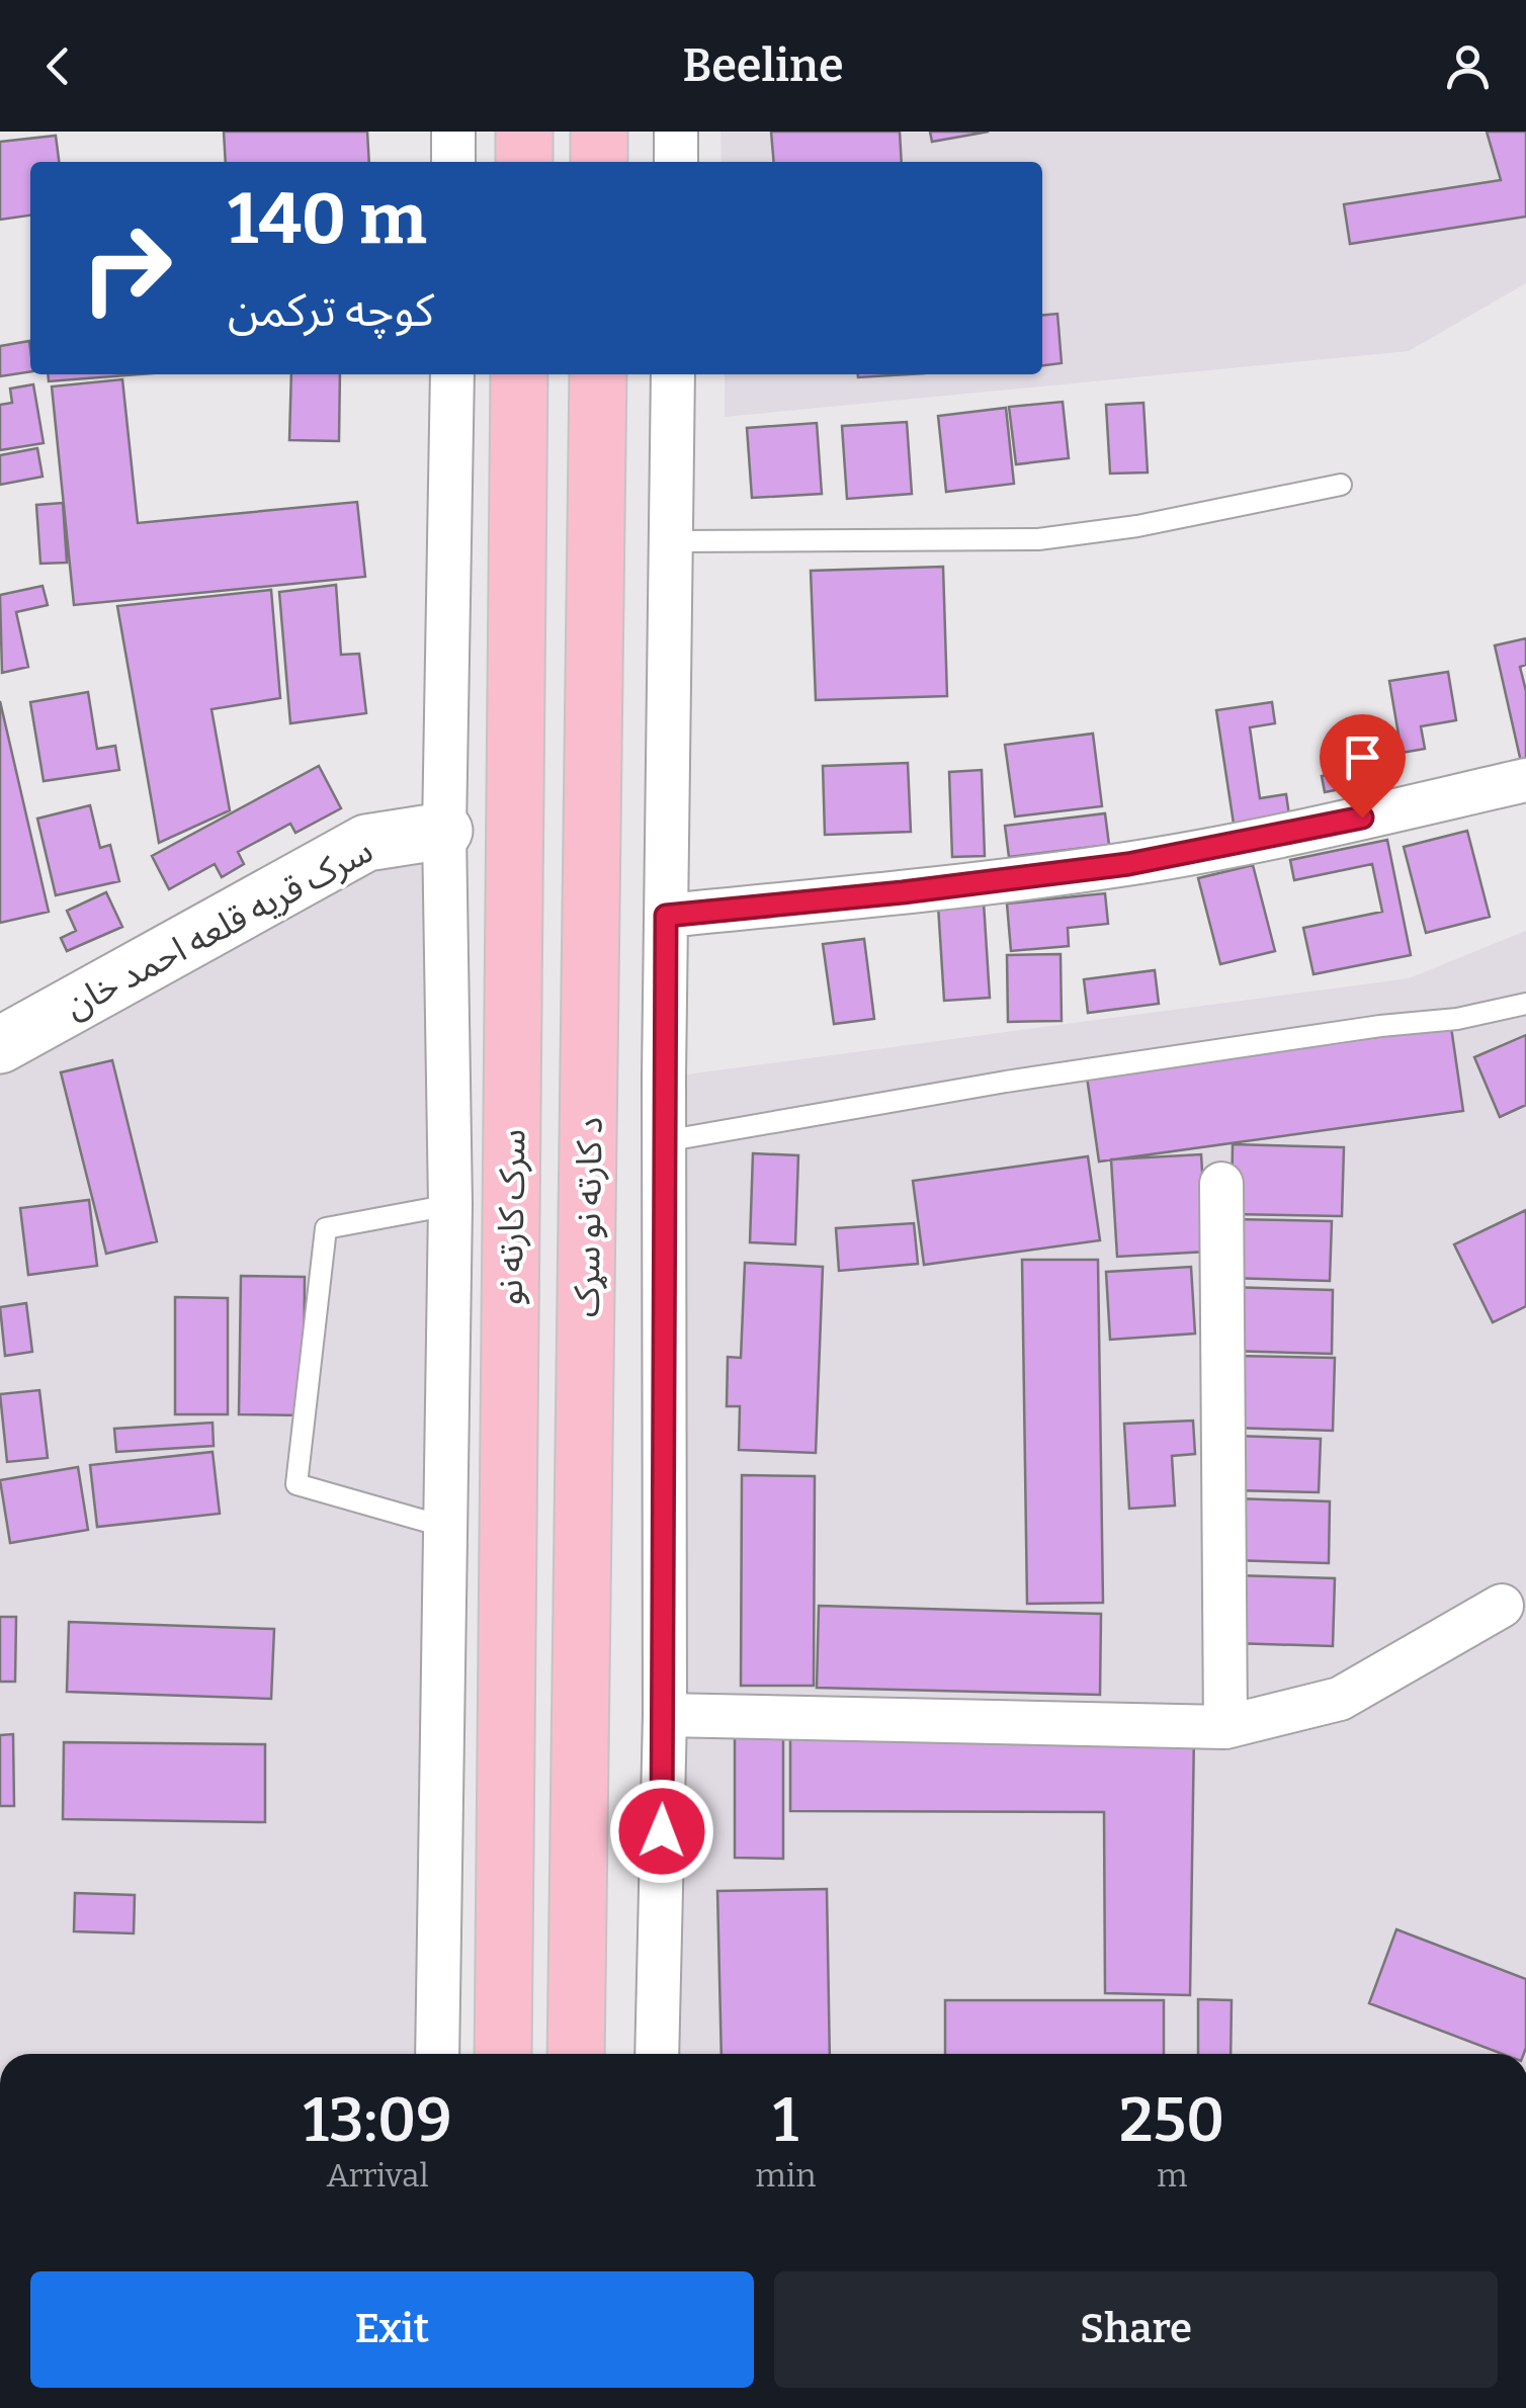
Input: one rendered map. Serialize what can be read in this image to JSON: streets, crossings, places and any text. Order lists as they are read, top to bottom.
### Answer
{
  "streets": {
    "highway": ["سرک کارته نو", "د کارته نو سړک"],
    "street": ["سرک قریه قلعه احمد خان"]
  },
  "page": {
    "header": "Beeline",
    "turn": ["140 m", "کوچه ترکمن"],
    "eta": [
      "13:09",
      "Arrival",
      "1",
      "min",
      "250",
      "m"
    ],
    "buttons": ["Exit", "Share"]
  }
}
